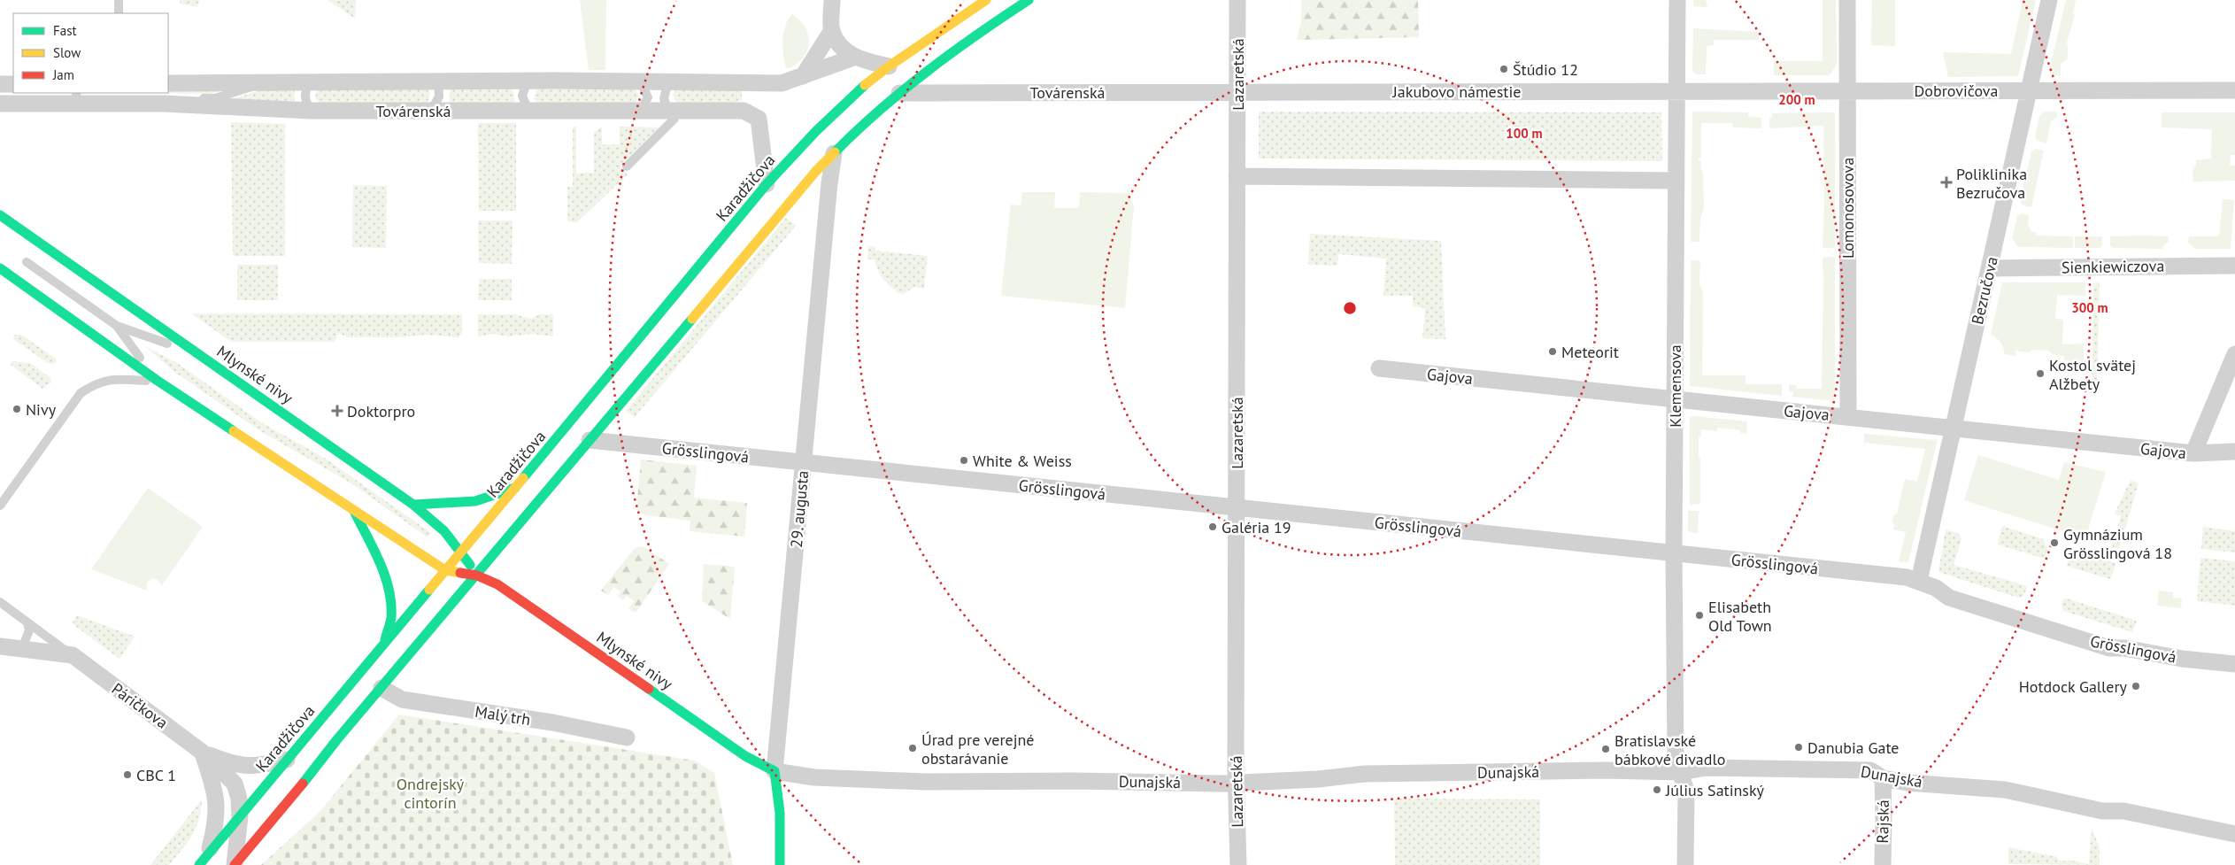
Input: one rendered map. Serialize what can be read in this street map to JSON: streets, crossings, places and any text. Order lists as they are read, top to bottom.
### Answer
{
  "streets": {
    "main road": ["Karadžičova", "Mlynské nivy", "29. augusta"],
    "street": [
      "Lazaretská",
      "Dobrovičova",
      "Jakubovo námestie",
      "Továrenská",
      "Lomonosovova",
      "Sienkiewiczova",
      "Bezručova",
      "Gajova",
      "Klemensova",
      "Grösslingová",
      "Páričkova",
      "Malý trh",
      "Dunajská",
      "Rajská"
    ]
  },
  "crossings": [
    ["Lazaretská", "Jakubovo námestie"],
    ["Lazaretská", "Továrenská"],
    ["Lazaretská", "Grösslingová"],
    ["Lazaretská", "Dunajská"],
    ["Dobrovičova", "Jakubovo námestie"],
    ["Dobrovičova", "Lomonosovova"],
    ["Dobrovičova", "Bezručova"],
    ["Dobrovičova", "Klemensova"],
    ["Jakubovo námestie", "Továrenská"],
    ["Jakubovo námestie", "Klemensova"],
    ["Továrenská", "Karadžičova"],
    ["Karadžičova", "Mlynské nivy"],
    ["Karadžičova", "Grösslingová"],
    ["Karadžičova", "29. augusta"],
    ["Karadžičova", "Páričkova"],
    ["Karadžičova", "Malý trh"],
    ["Lomonosovova", "Gajova"],
    ["Sienkiewiczova", "Bezručova"],
    ["Bezručova", "Gajova"],
    ["Bezručova", "Grösslingová"],
    ["Mlynské nivy", "29. augusta"],
    ["Mlynské nivy", "Dunajská"],
    ["Gajova", "Klemensova"],
    ["Klemensova", "Grösslingová"],
    ["Klemensova", "Dunajská"],
    ["Grösslingová", "29. augusta"],
    ["29. augusta", "Dunajská"],
    ["Dunajská", "Rajská"]
  ],
  "parks": ["Ondrejský cintorín"],
  "places": {
    "other": [
      "Štúdio 12",
      "Meteorit",
      "Kostol svätej Alžbety",
      "Nivy",
      "White & Weiss",
      "Galéria 19",
      "Gymnázium Grösslingová 18",
      "Elisabeth Old Town",
      "Hotdock Gallery",
      "Danubia Gate",
      "Úrad pre verejné obstarávanie",
      "Bratislavské bábkové divadlo",
      "CBC 1",
      "Július Satinský"
    ],
    "health": ["Poliklinika Bezručova", "Doktorpro"]
  },
  "legend": ["Fast", "Slow", "Jam"],
  "rings": ["200 m", "100 m", "300 m"]
}
